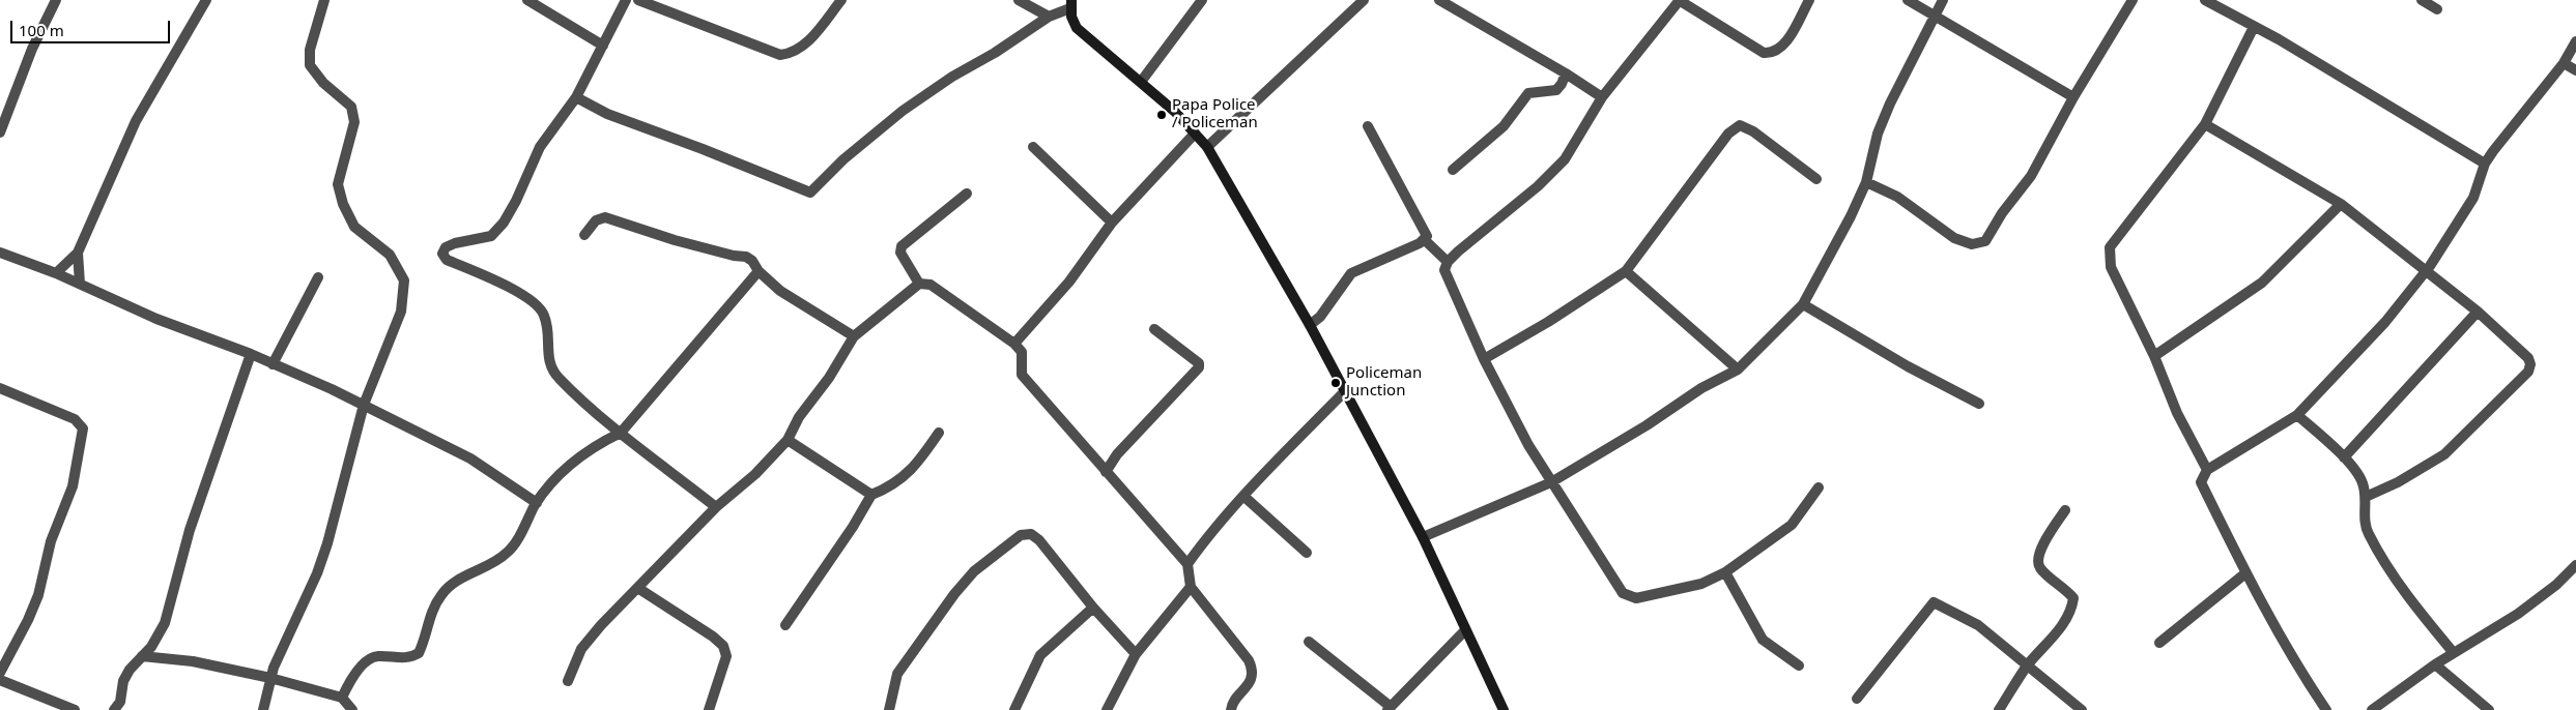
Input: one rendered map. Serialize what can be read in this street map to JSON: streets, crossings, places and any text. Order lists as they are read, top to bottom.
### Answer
{
  "places": ["Papa Police / Policeman", "Policeman Junction"],
  "scale_bar": "100 m"
}
